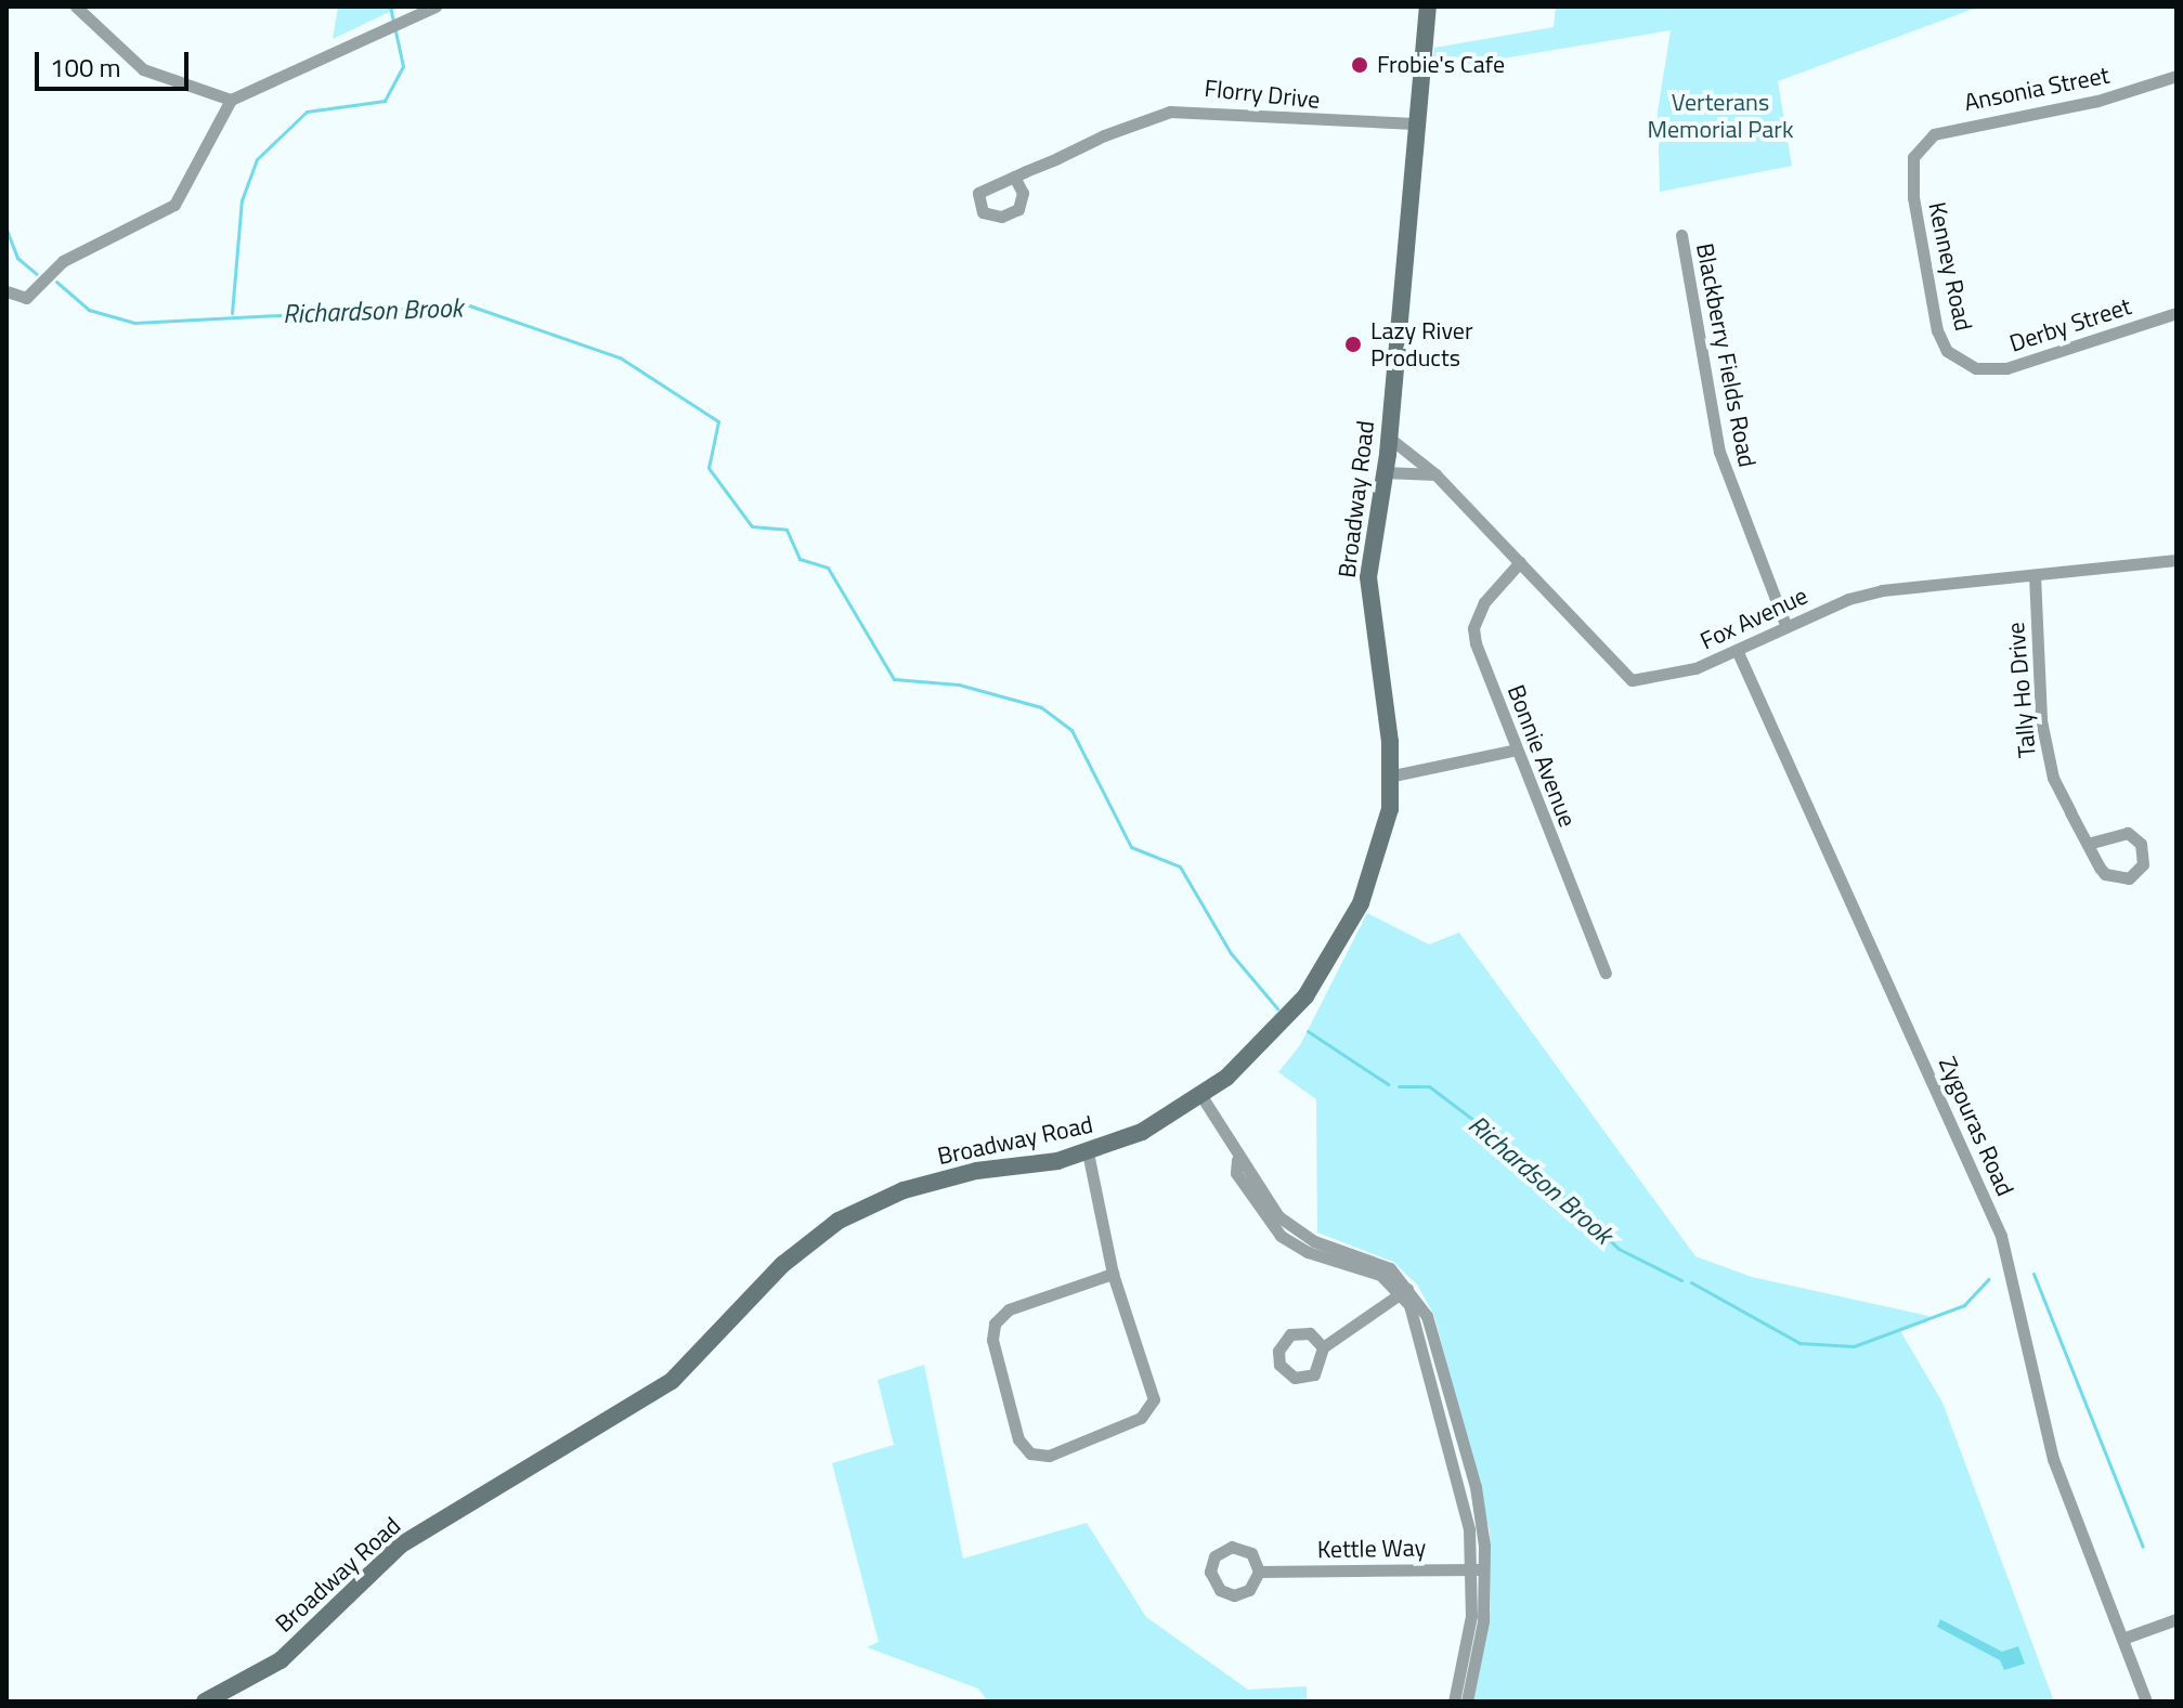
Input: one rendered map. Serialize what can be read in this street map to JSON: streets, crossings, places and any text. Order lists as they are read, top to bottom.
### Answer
{
  "streets": {
    "main road": ["Broadway Road"],
    "street": [
      "Ansonia Street",
      "Florry Drive",
      "Kenney Road",
      "Derby Street",
      "Blackberry Fields Road",
      "Fox Avenue",
      "Tally Ho Drive",
      "Bonnie Avenue",
      "Zygouras Road",
      "Kettle Way"
    ]
  },
  "crossings": [
    ["Ansonia Street", "Kenney Road"],
    ["Florry Drive", "Broadway Road"],
    ["Kenney Road", "Derby Street"],
    ["Blackberry Fields Road", "Fox Avenue"],
    ["Broadway Road", "Fox Avenue"],
    ["Fox Avenue", "Tally Ho Drive"],
    ["Fox Avenue", "Bonnie Avenue"],
    ["Fox Avenue", "Zygouras Road"]
  ],
  "water": ["Richardson Brook"],
  "parks": ["Verterans Memorial Park"],
  "places": ["Frobie's Cafe", "Lazy River Products"],
  "scale_bar": "100 m"
}
